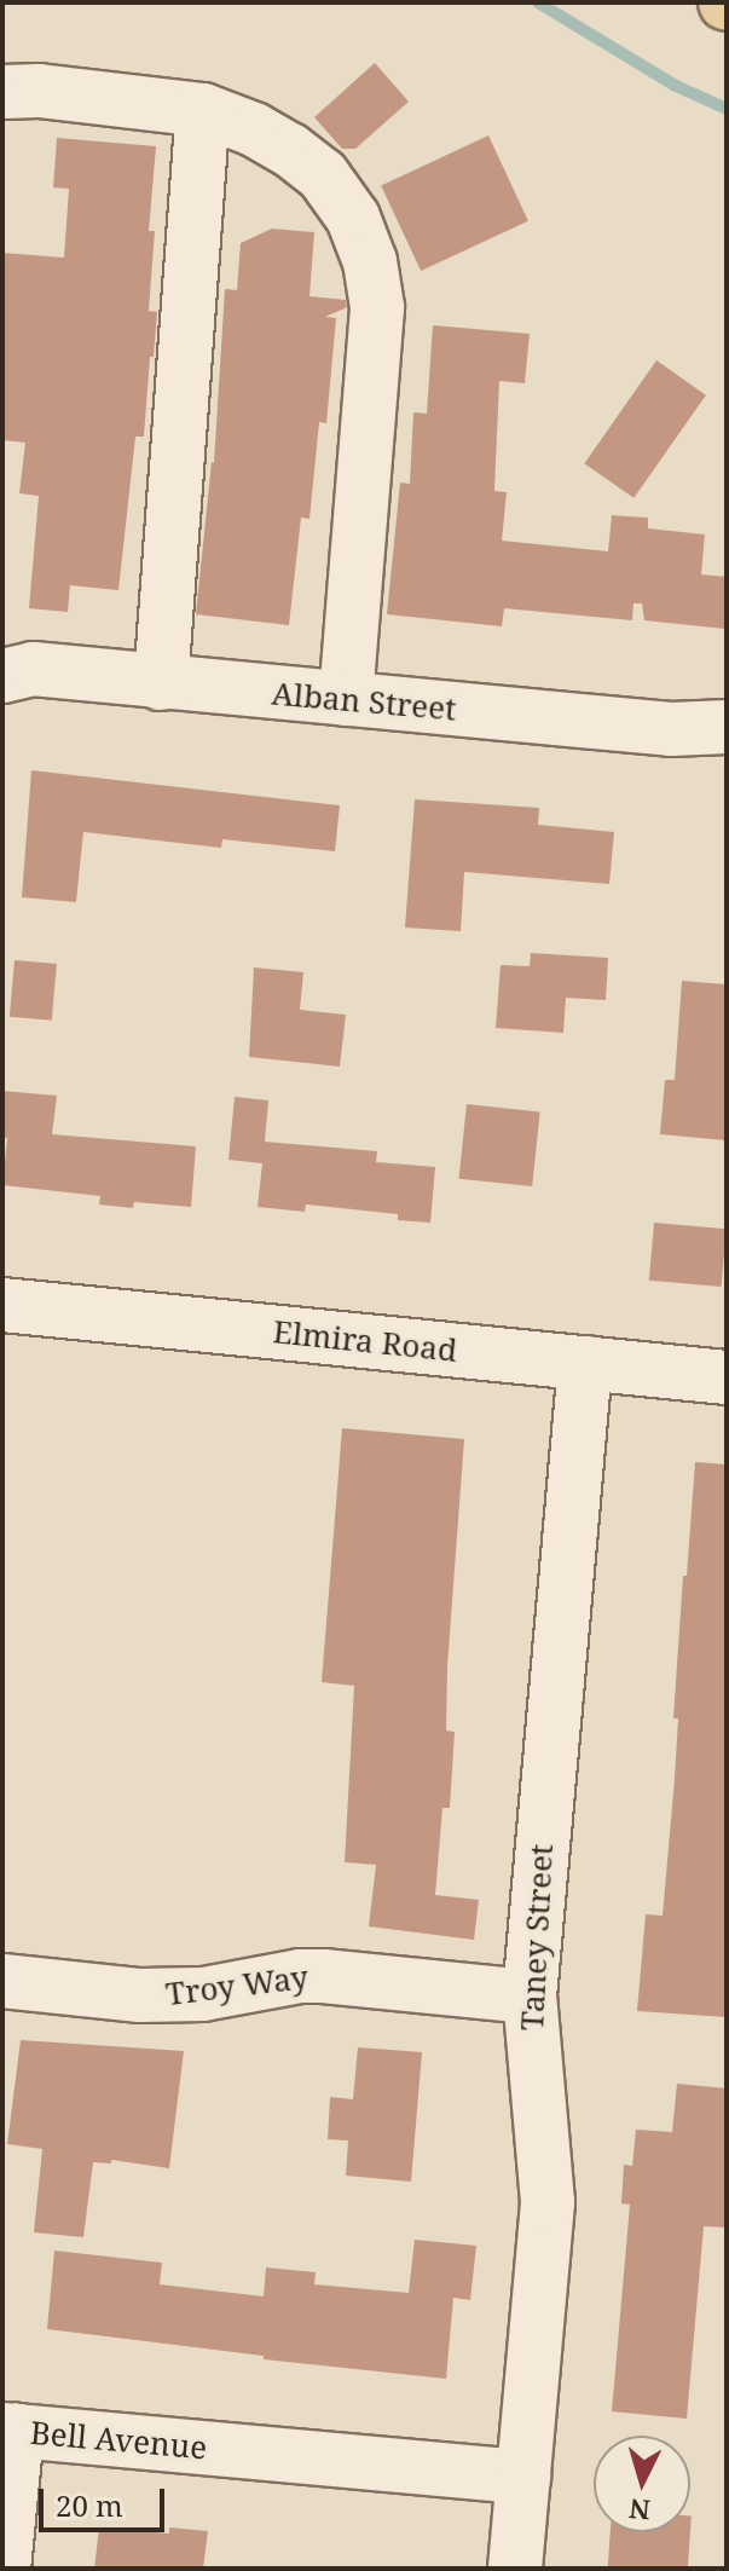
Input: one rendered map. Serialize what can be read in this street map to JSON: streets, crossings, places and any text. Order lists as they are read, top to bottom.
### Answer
{
  "streets": {
    "street": [
      "Alban Street",
      "Elmira Road",
      "Taney Street",
      "Troy Way",
      "Bell Avenue"
    ]
  },
  "crossings": [
    ["Elmira Road", "Taney Street"],
    ["Taney Street", "Troy Way"],
    ["Taney Street", "Bell Avenue"]
  ],
  "scale_bar": "20 m",
  "north": "bottom"
}
